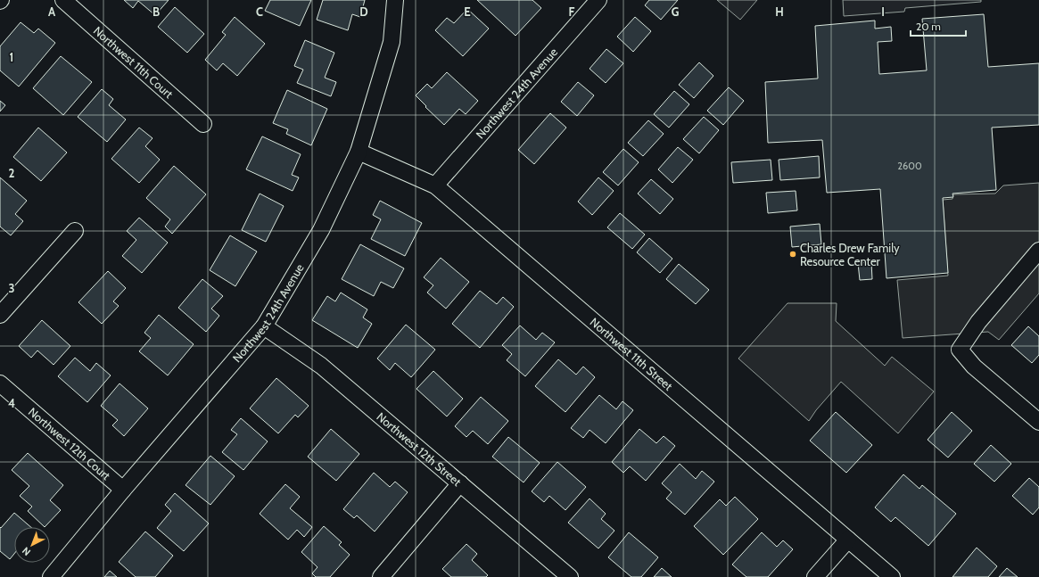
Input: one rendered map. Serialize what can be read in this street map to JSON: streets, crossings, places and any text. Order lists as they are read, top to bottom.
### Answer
{
  "streets": {
    "street": [
      "Northwest 11th Court",
      "Northwest 24th Avenue",
      "Northwest 11th Street",
      "Northwest 12th Court",
      "Northwest 12th Street"
    ]
  },
  "crossings": [
    ["Northwest 24th Avenue", "Northwest 11th Street"],
    ["Northwest 24th Avenue", "Northwest 12th Court"],
    ["Northwest 24th Avenue", "Northwest 12th Street"]
  ],
  "places": ["Charles Drew Family Resource Center"],
  "house_numbers": ["2600"],
  "scale_bar": "20 m",
  "north": "bottom left",
  "grid": {
    "columns": [
      "A",
      "B",
      "C",
      "D",
      "E",
      "F",
      "G",
      "H",
      "I"
    ],
    "rows": [
      "1",
      "2",
      "3",
      "4"
    ]
  }
}
